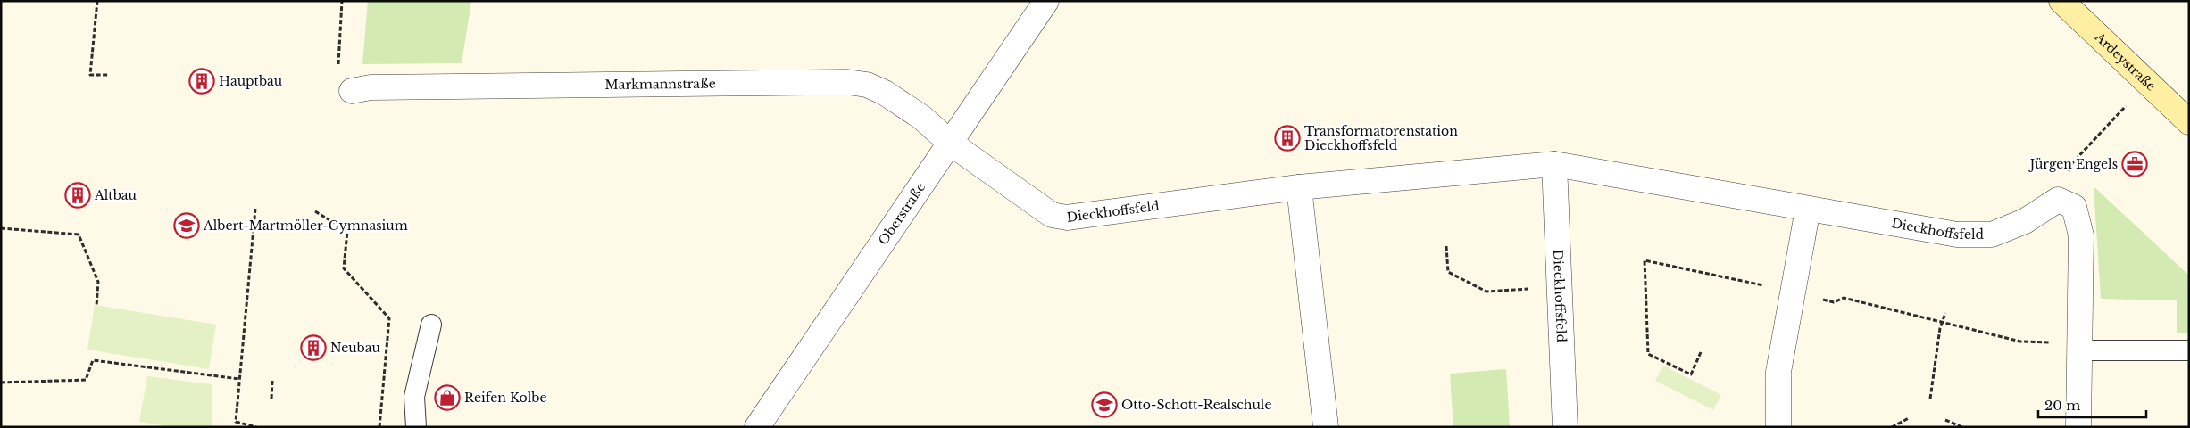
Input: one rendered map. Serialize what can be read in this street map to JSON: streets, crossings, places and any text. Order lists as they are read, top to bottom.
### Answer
{
  "streets": {
    "main road": ["Ardeystraße"],
    "street": ["Markmannstraße", "Dieckhoffsfeld", "Oberstraße"]
  },
  "crossings": [
    ["Markmannstraße", "Dieckhoffsfeld"],
    ["Markmannstraße", "Oberstraße"],
    ["Dieckhoffsfeld", "Oberstraße"]
  ],
  "places": {
    "building": [
      "Hauptbau",
      "Transformatorenstation Dieckhoffsfeld",
      "Altbau",
      "Neubau"
    ],
    "office": ["Jürgen Engels"],
    "school or university": ["Albert-Martmöller-Gymnasium", "Otto-Schott-Realschule"],
    "shop": ["Reifen Kolbe"]
  },
  "scale_bar": "20 m"
}
